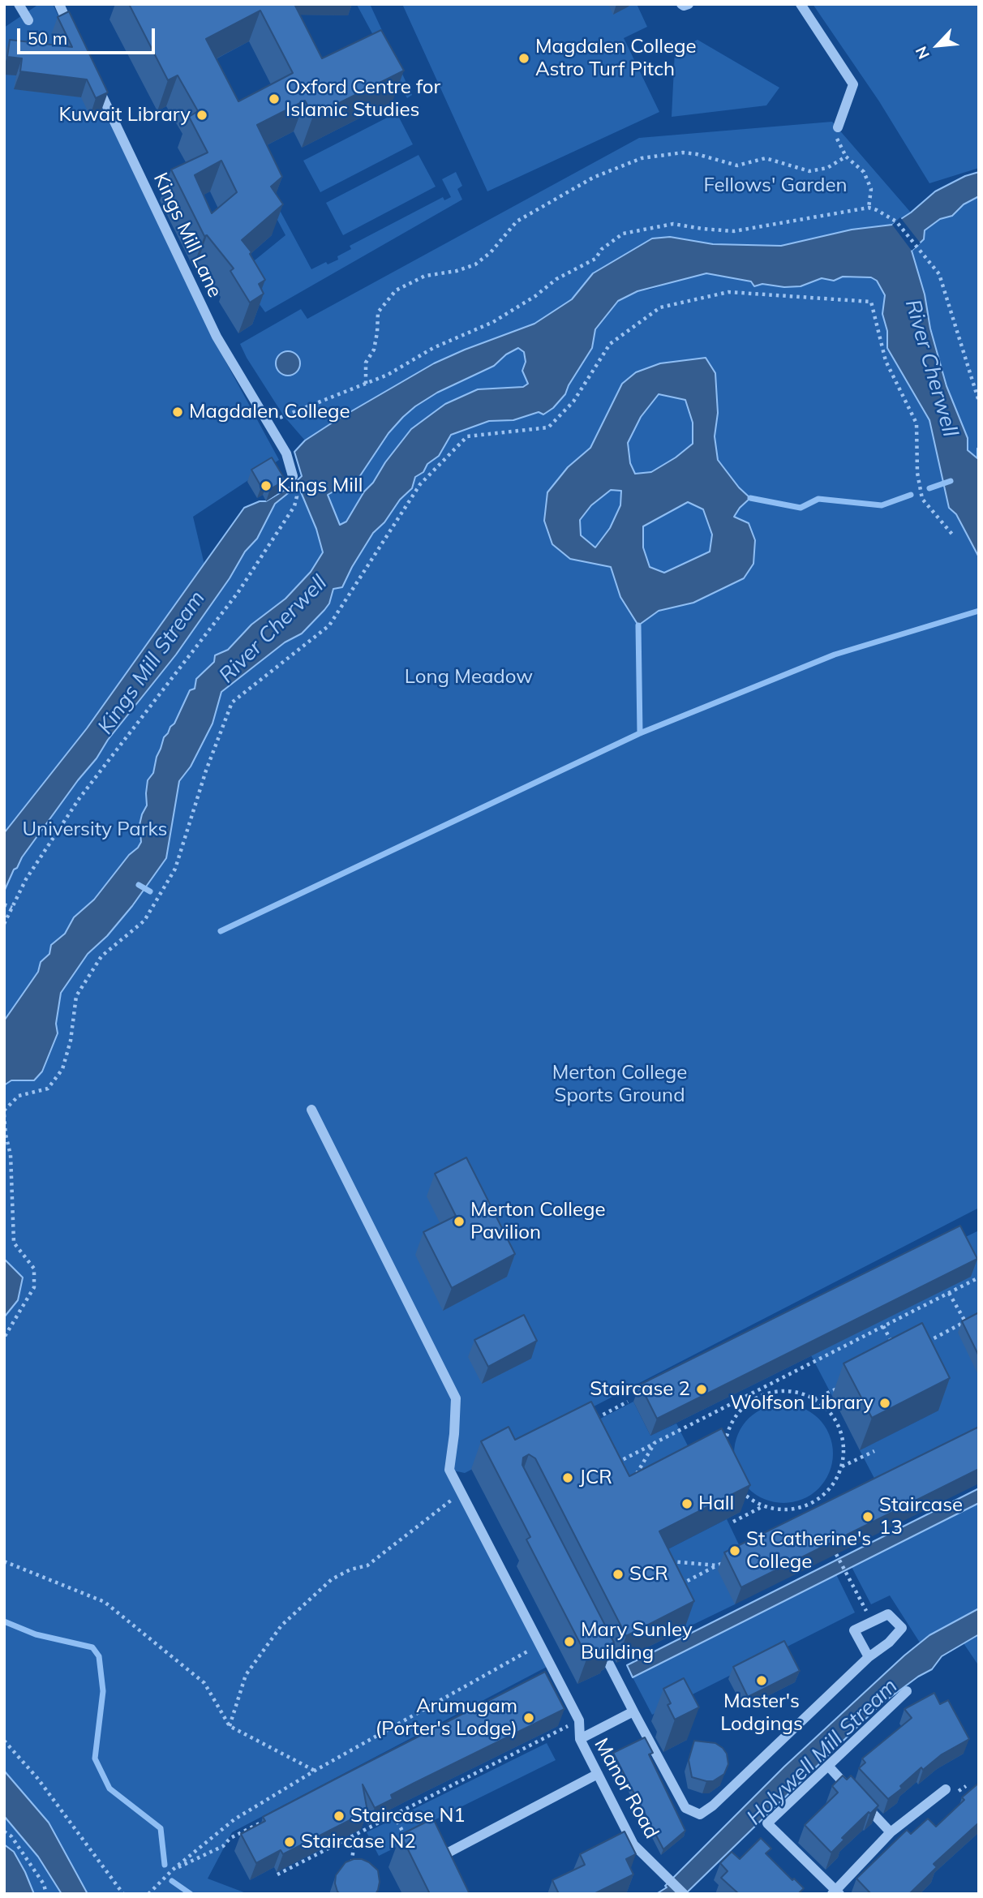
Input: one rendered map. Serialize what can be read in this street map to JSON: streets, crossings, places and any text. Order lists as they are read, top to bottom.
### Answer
{
  "streets": {
    "street": ["Kings Mill Lane", "Manor Road"]
  },
  "water": ["River Cherwell", "Kings Mill Stream", "Holywell Mill Stream"],
  "parks": [
    "Fellows' Garden",
    "Long Meadow",
    "University Parks",
    "Merton College Sports Ground"
  ],
  "places": [
    "Magdalen College Astro Turf Pitch",
    "Oxford Centre for Islamic Studies",
    "Kuwait Library",
    "Magdalen College",
    "Kings Mill",
    "Merton College Pavilion",
    "Staircase 2",
    "Wolfson Library",
    "JCR",
    "Hall",
    "Staircase 13",
    "St Catherine's College",
    "SCR",
    "Mary Sunley Building",
    "Master's Lodgings",
    "Arumugam (Porter's Lodge)",
    "Staircase N1",
    "Staircase N2"
  ],
  "scale_bar": "50 m",
  "north": "bottom left"
}
